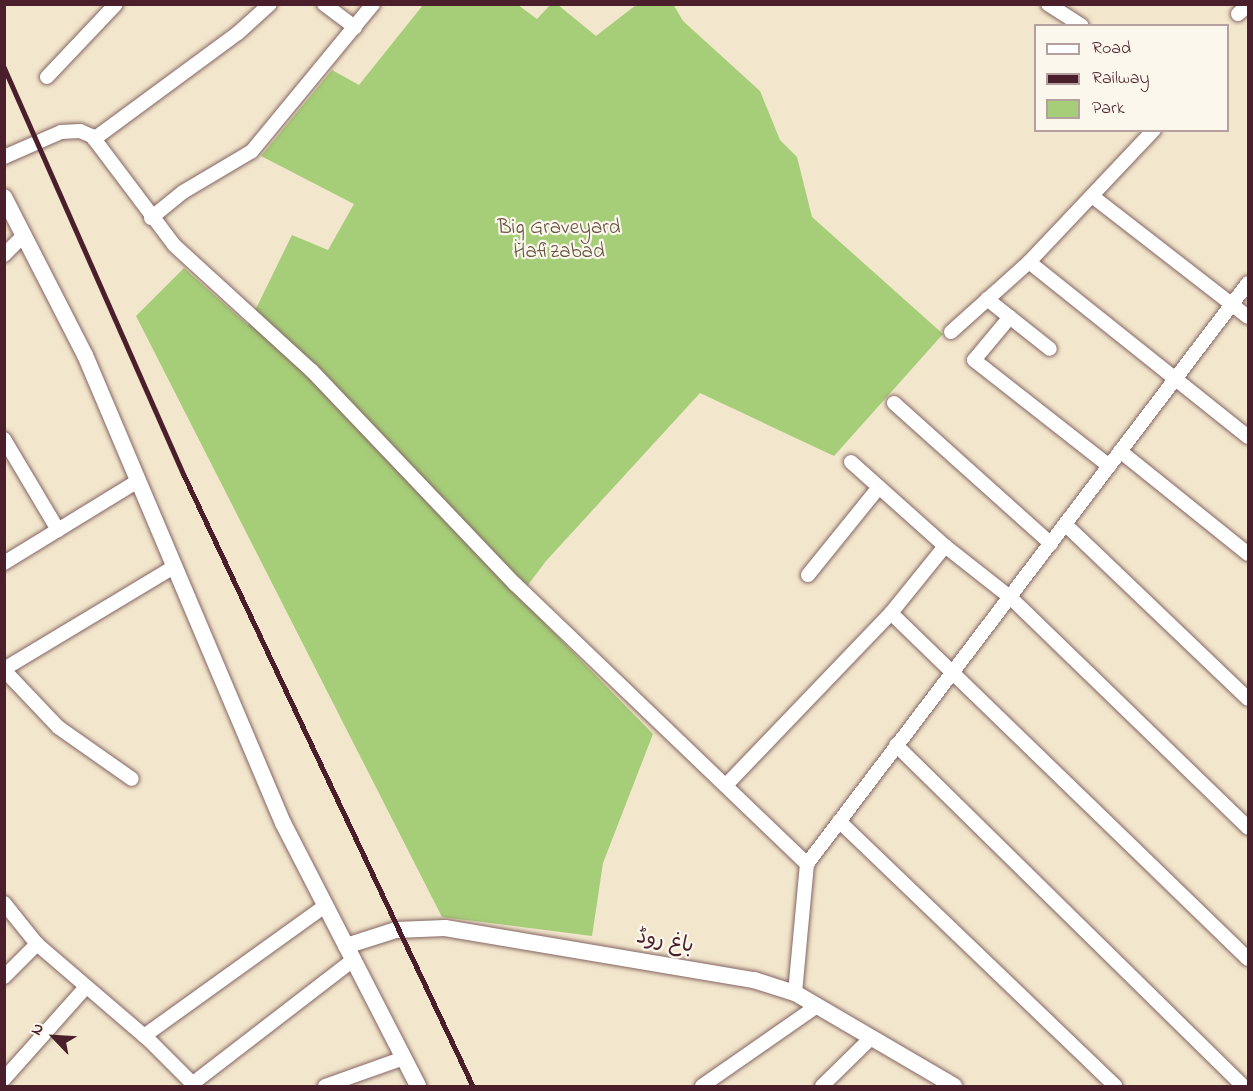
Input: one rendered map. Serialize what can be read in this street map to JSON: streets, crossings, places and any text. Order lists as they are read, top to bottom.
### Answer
{
  "streets": {
    "street": ["باغ روڈ"]
  },
  "parks": ["Big Graveyard Hafizabad"],
  "legend": ["Road", "Railway", "Park"],
  "north": "top left"
}
